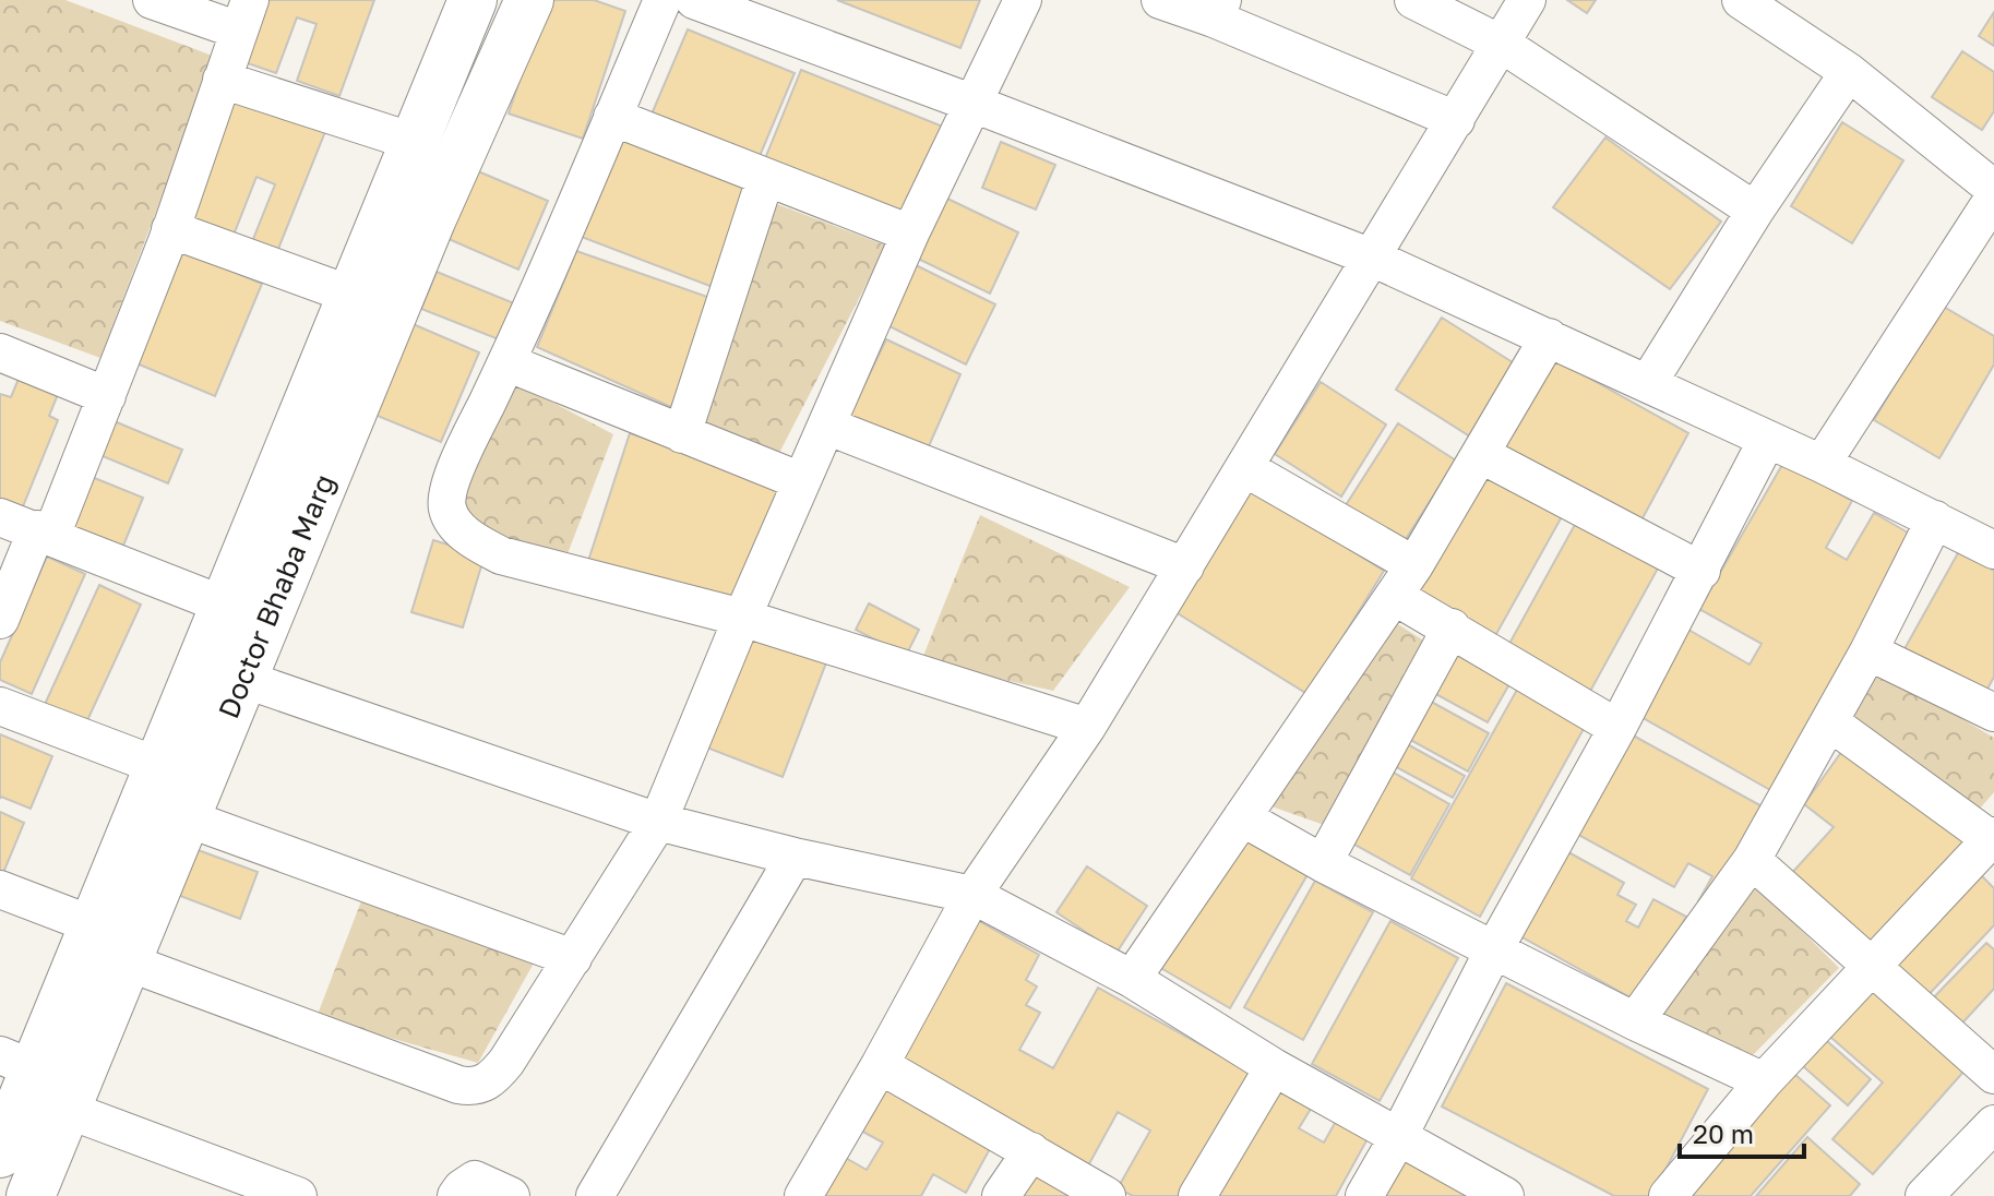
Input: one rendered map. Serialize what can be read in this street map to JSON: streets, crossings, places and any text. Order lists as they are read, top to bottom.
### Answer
{
  "streets": {
    "street": ["Doctor Bhaba Marg"]
  },
  "scale_bar": "20 m"
}
